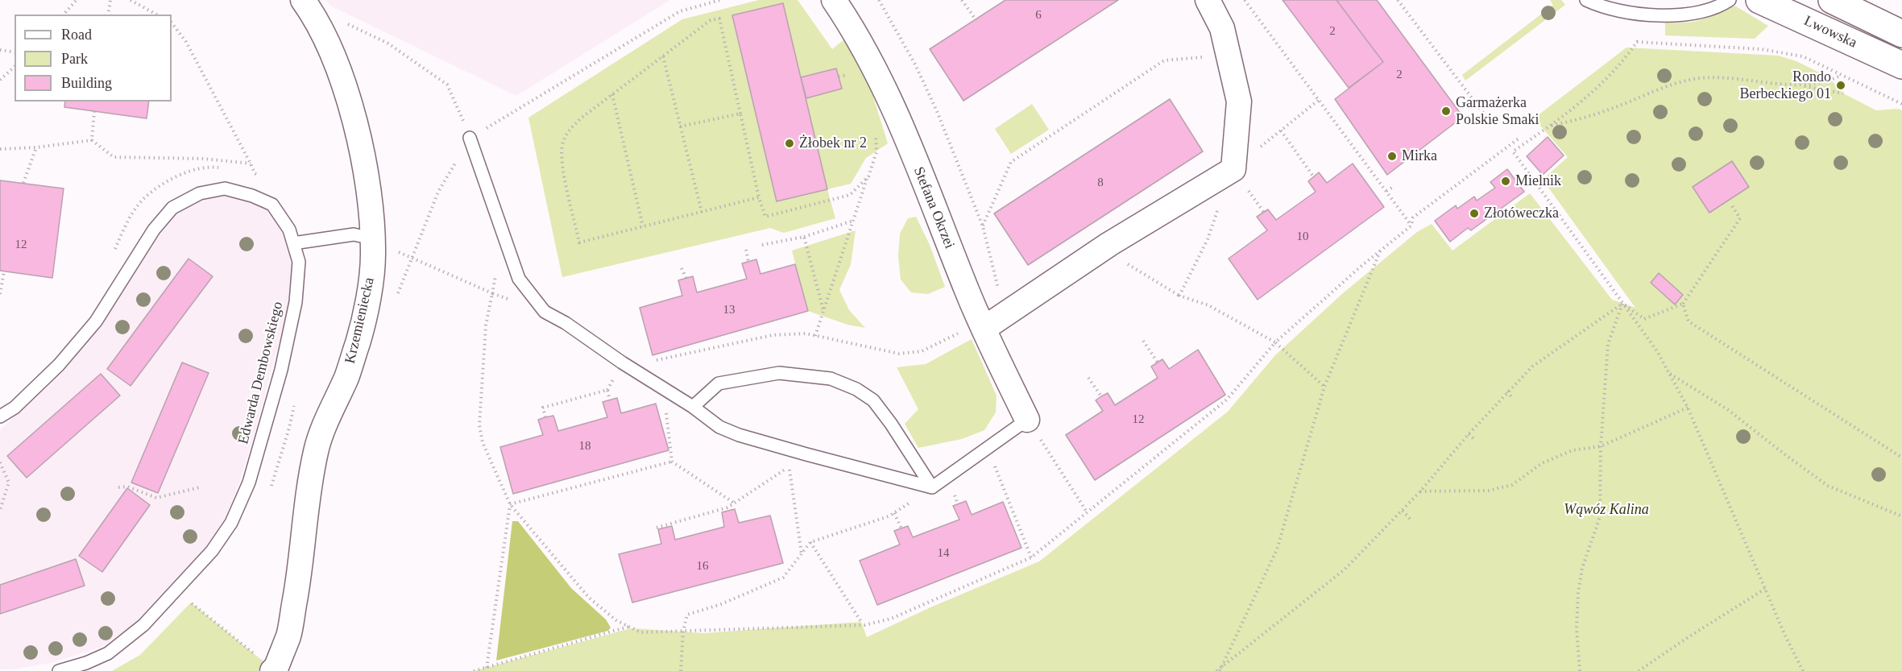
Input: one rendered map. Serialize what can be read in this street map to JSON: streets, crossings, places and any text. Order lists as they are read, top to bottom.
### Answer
{
  "streets": {
    "street": ["Lwowska", "Stefana Okrzei", "Krzemieniecka"],
    "lane": ["Edwarda Dembowskiego"]
  },
  "parks": ["Wąwóz Kalina"],
  "places": [
    "Rondo Berbeckiego 01",
    "Garmażerka Polskie Smaki",
    "Żłobek nr 2",
    "Mirka",
    "Mielnik",
    "Złotóweczka"
  ],
  "house_numbers": [
    "6",
    "2",
    "2",
    "8",
    "10",
    "12",
    "13",
    "12",
    "18",
    "14",
    "16"
  ],
  "legend": ["Road", "Park", "Building"]
}
